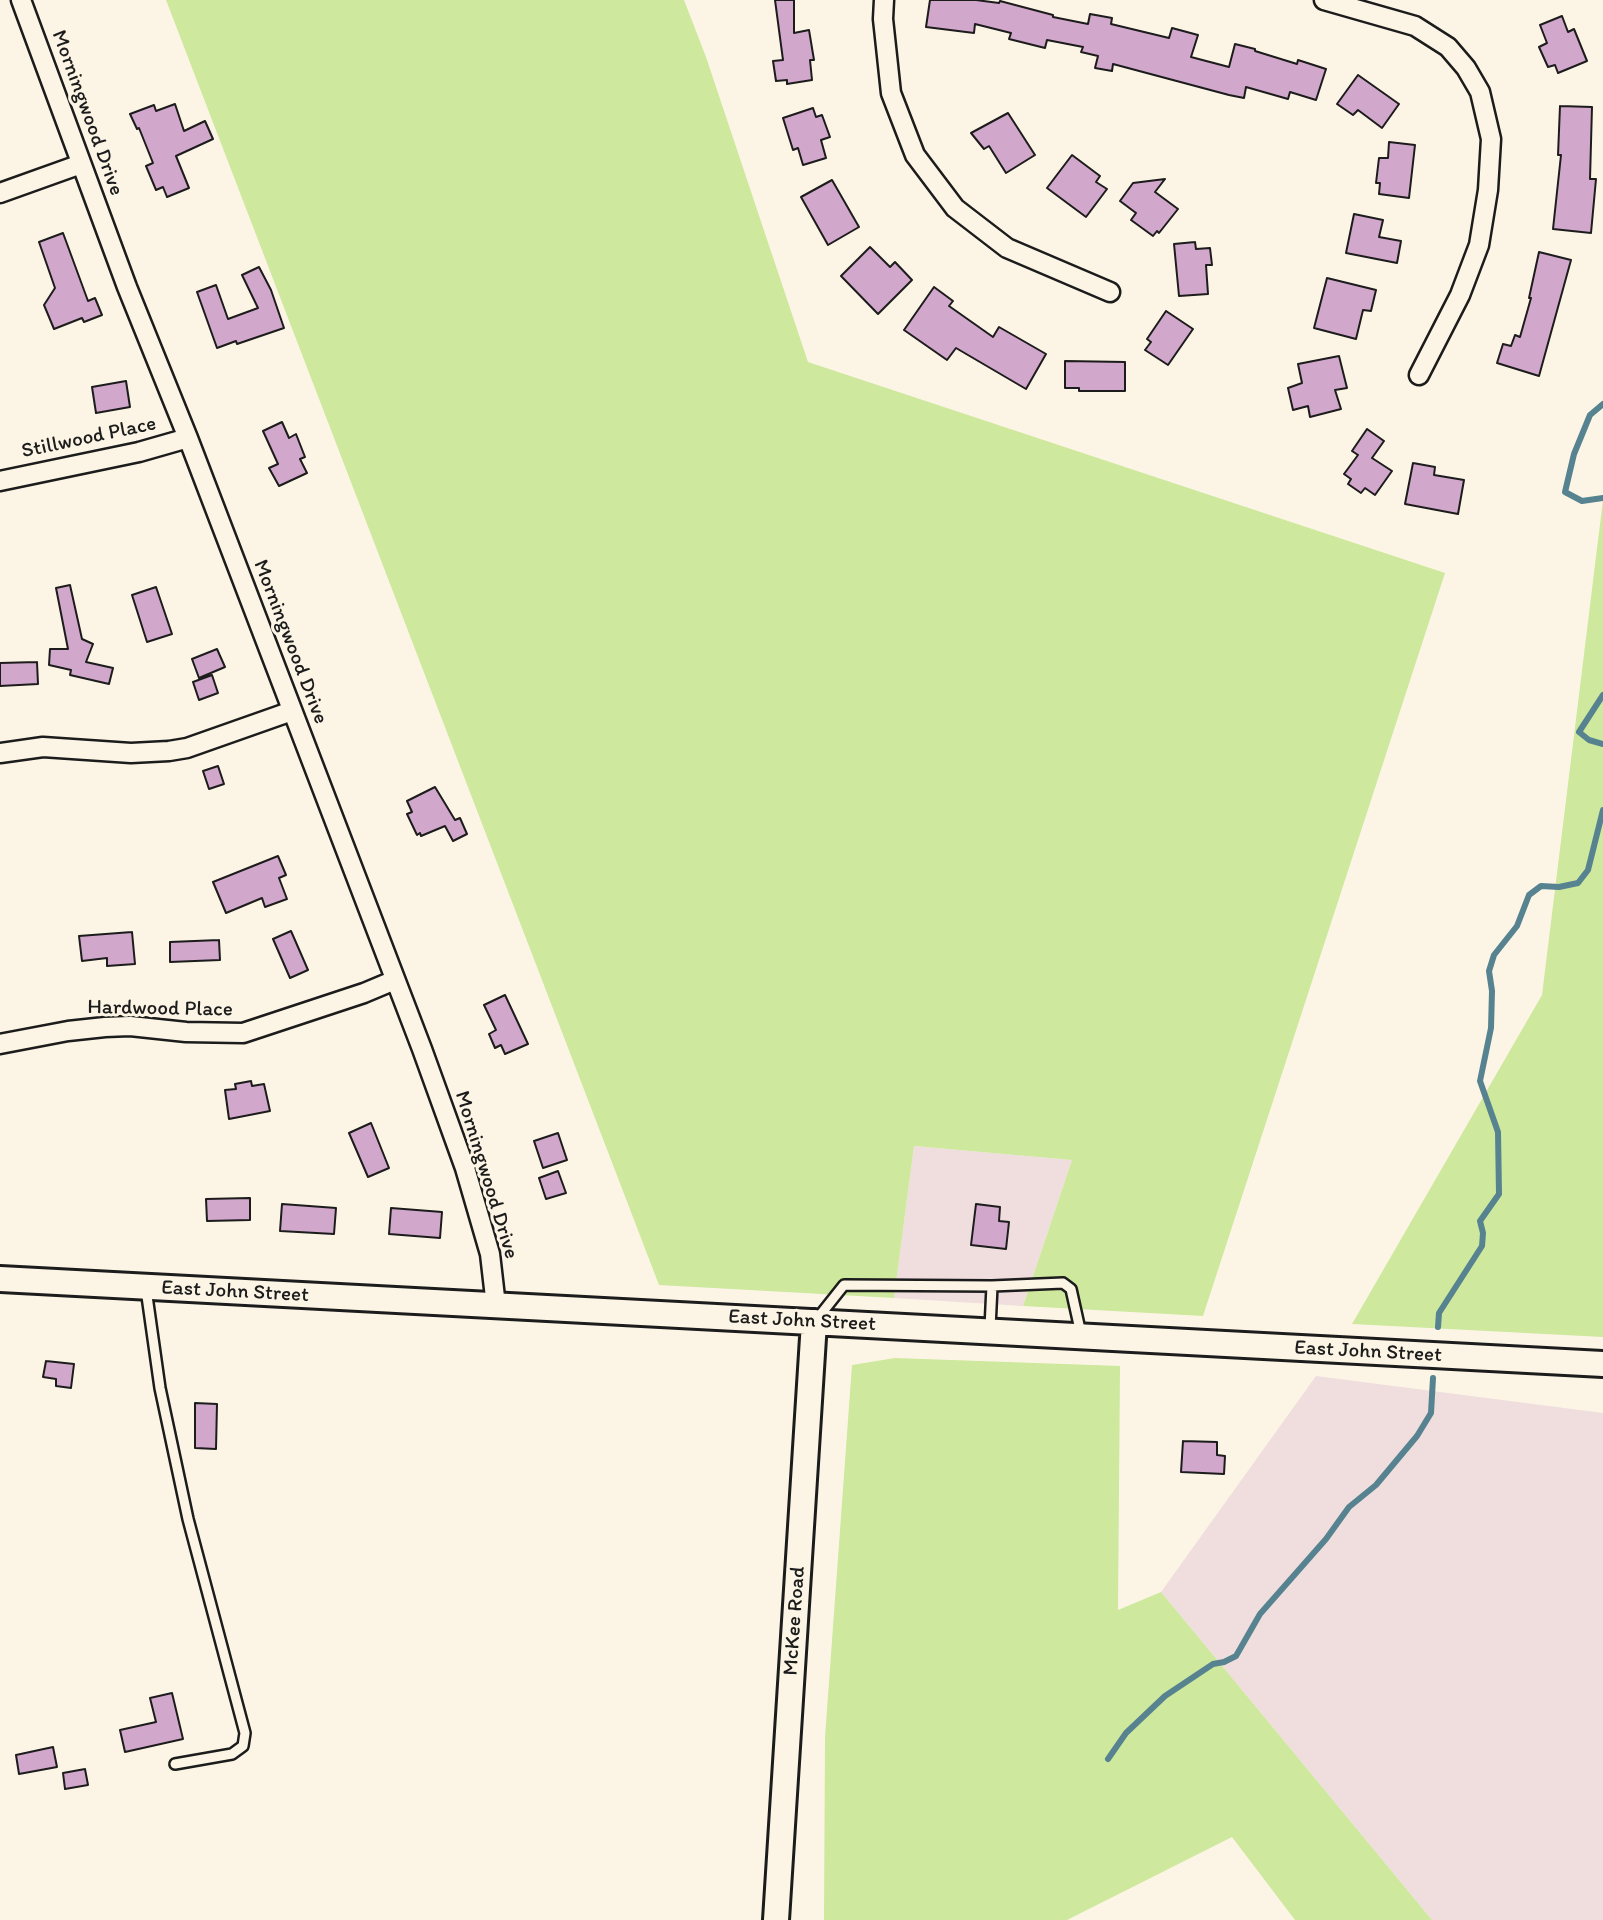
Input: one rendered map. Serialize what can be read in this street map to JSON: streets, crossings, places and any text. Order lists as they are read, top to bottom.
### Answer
{
  "streets": {
    "main road": ["East John Street", "McKee Road"],
    "street": ["Morningwood Drive", "Stillwood Place", "Hardwood Place"]
  },
  "crossings": [
    ["Morningwood Drive", "Stillwood Place"],
    ["Morningwood Drive", "Hardwood Place"],
    ["Morningwood Drive", "East John Street"],
    ["East John Street", "McKee Road"]
  ]
}
